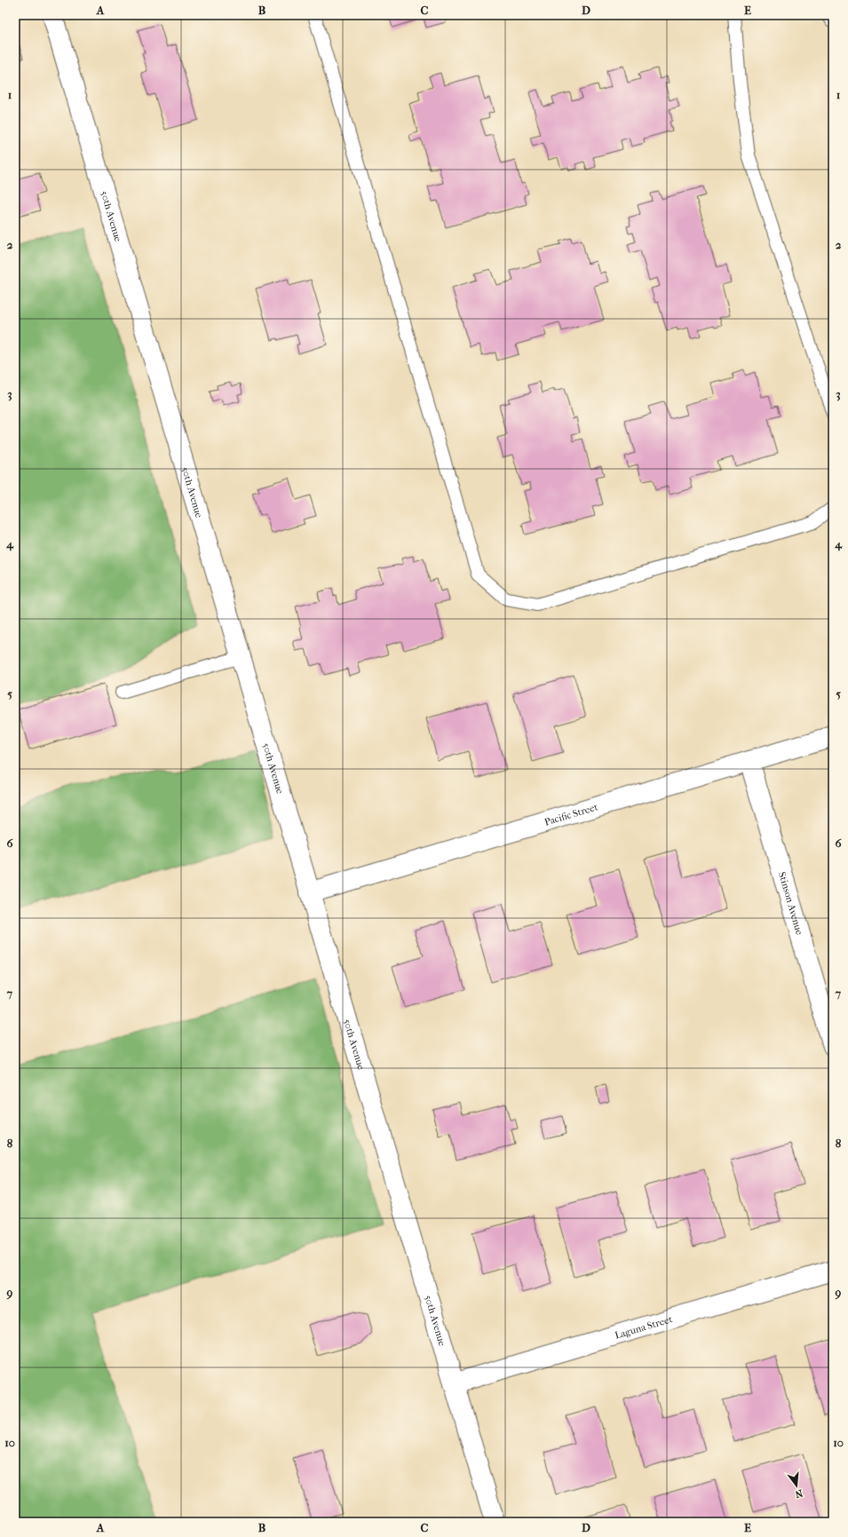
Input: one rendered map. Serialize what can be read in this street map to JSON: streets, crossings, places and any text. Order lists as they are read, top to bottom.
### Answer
{
  "streets": {
    "street": [
      "50th Avenue",
      "Pacific Street",
      "Stinson Avenue",
      "Laguna Street"
    ]
  },
  "crossings": [
    ["50th Avenue", "Pacific Street"],
    ["50th Avenue", "Laguna Street"],
    ["Pacific Street", "Stinson Avenue"]
  ],
  "north": "bottom",
  "grid": {
    "columns": [
      "A",
      "B",
      "C",
      "D",
      "E"
    ],
    "rows": [
      "1",
      "2",
      "3",
      "4",
      "5",
      "6",
      "7",
      "8",
      "9",
      "10"
    ]
  }
}
